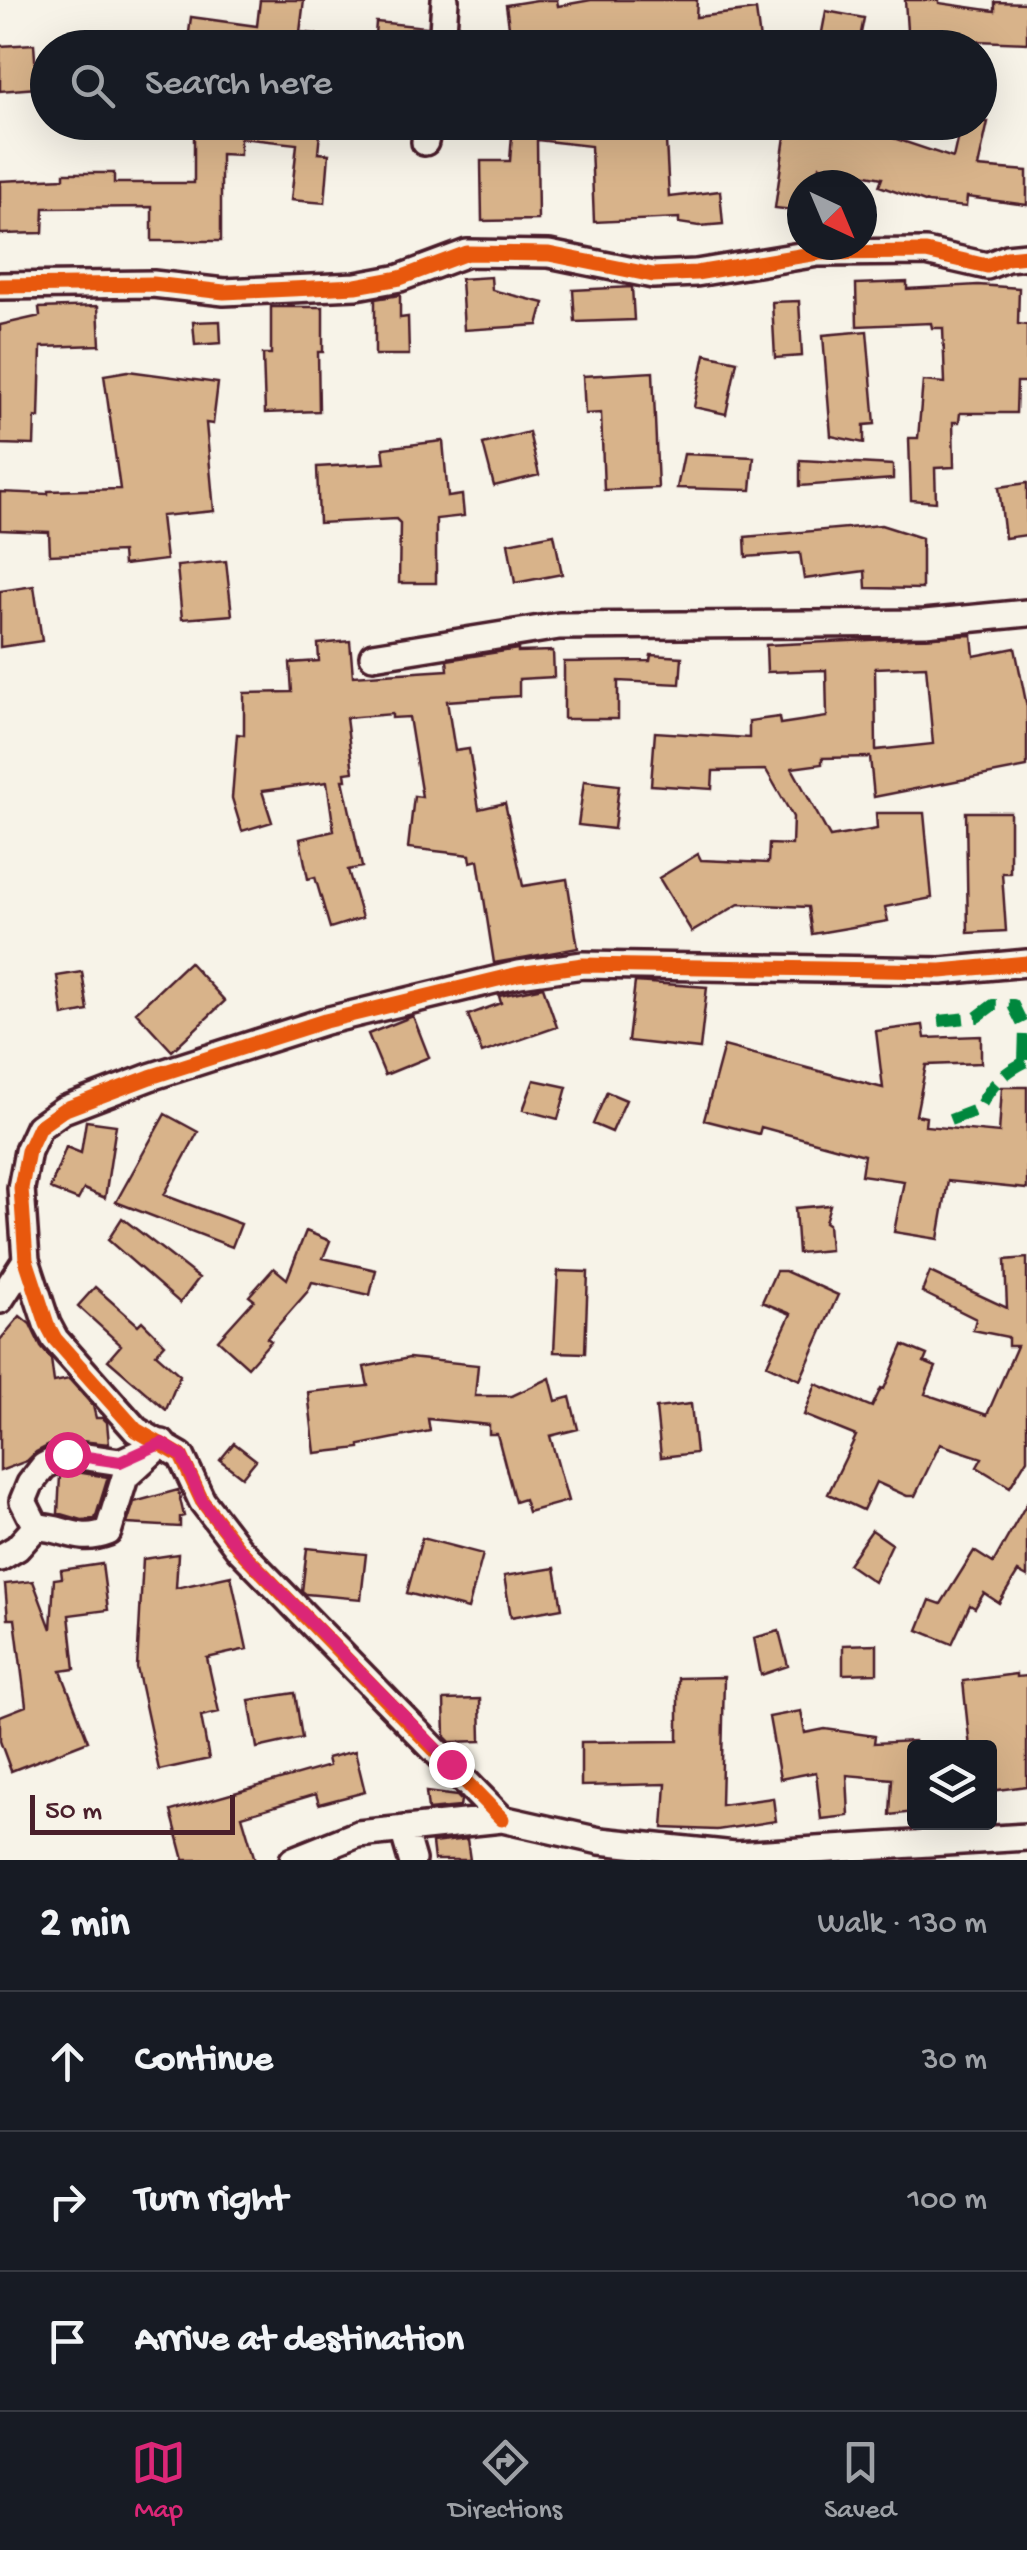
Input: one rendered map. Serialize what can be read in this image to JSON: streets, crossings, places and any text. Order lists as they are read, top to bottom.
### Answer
{
  "scale_bar": "50 m",
  "north": "bottom right",
  "page": {
    "search": "Search here",
    "scale": "50 m",
    "heading": ["2 min", "Walk · 130 m"],
    "list": [
      ["Continue", "30 m"],
      ["Turn right", "100 m"],
      "Arrive at destination"
    ],
    "nav": ["Map", "Directions", "Saved"]
  }
}
